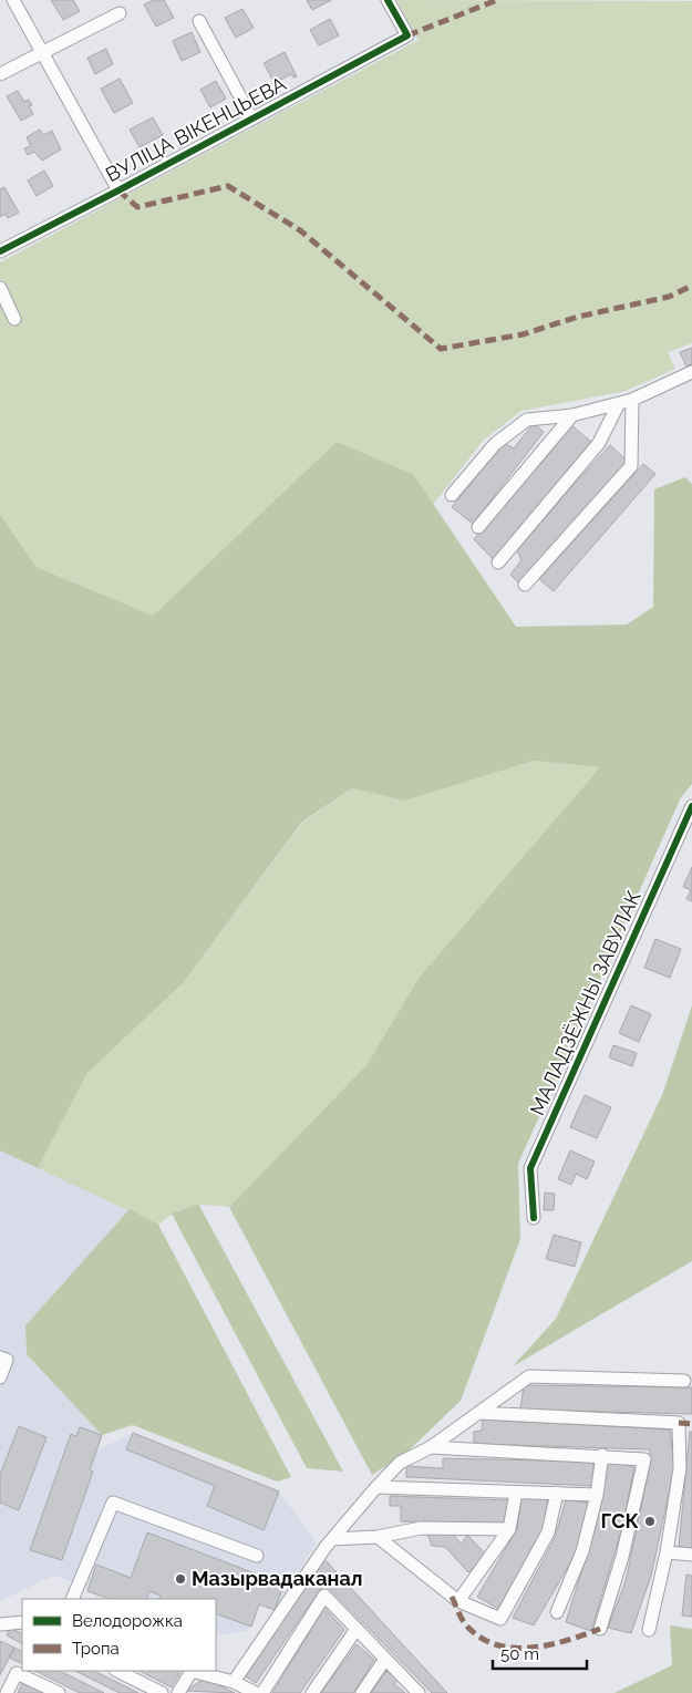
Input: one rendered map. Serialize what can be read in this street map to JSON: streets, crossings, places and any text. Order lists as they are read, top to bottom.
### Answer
{
  "streets": {
    "street": ["ВУЛІЦА ВІКЕНЦЬЕВА", "МАЛАДЗЁЖНЫ ЗАВУЛАК"]
  },
  "places": ["ГСК", "Мазырвадаканал"],
  "legend": ["Велодорожка", "Тропа"],
  "scale_bar": "50 m"
}
